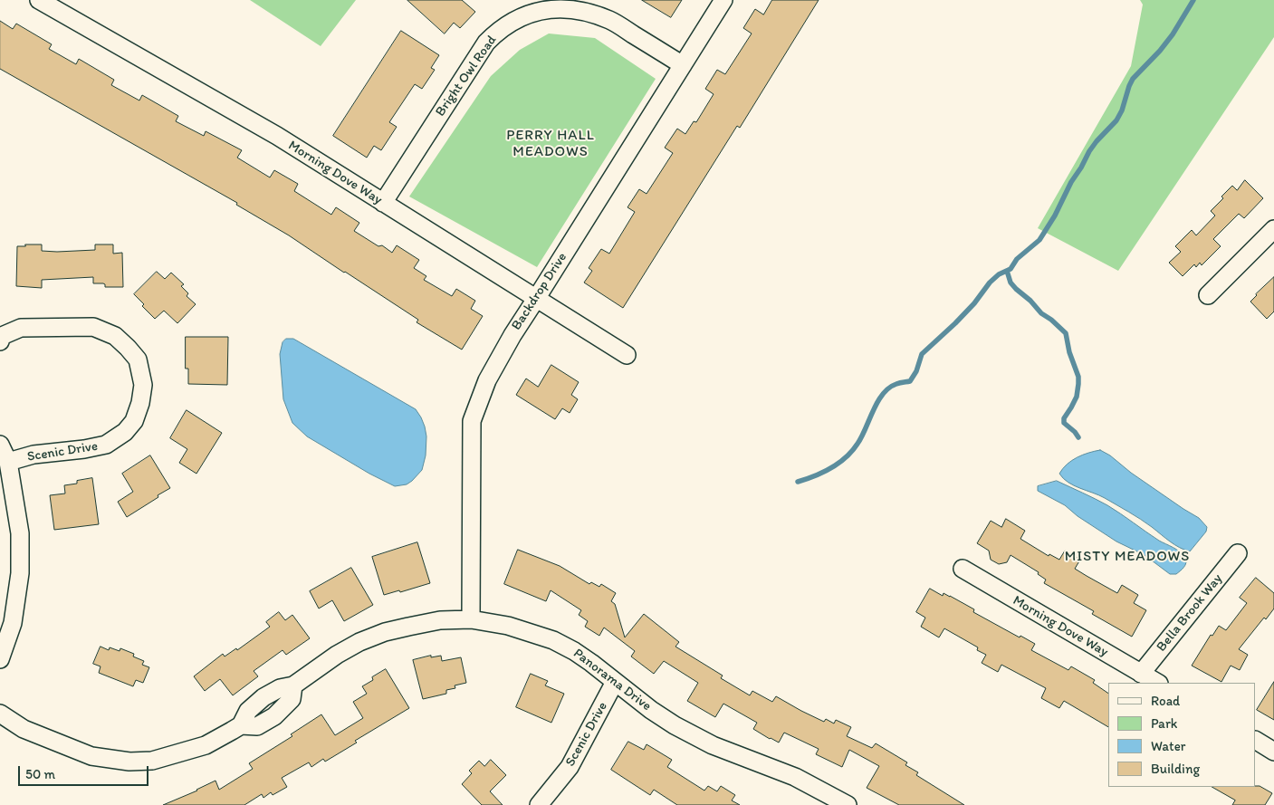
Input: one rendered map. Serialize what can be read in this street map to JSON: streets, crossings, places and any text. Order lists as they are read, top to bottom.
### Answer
{
  "streets": {
    "street": [
      "Bright Owl Road",
      "Morning Dove Way",
      "Backdrop Drive",
      "Scenic Drive",
      "Bella Brook Way",
      "Panorama Drive"
    ]
  },
  "crossings": [
    ["Bright Owl Road", "Morning Dove Way"],
    ["Bright Owl Road", "Backdrop Drive"],
    ["Morning Dove Way", "Backdrop Drive"],
    ["Morning Dove Way", "Bella Brook Way"],
    ["Backdrop Drive", "Panorama Drive"],
    ["Scenic Drive", "Panorama Drive"]
  ],
  "districts": ["PERRY HALL MEADOWS", "MISTY MEADOWS"],
  "legend": [
    "Road",
    "Park",
    "Water",
    "Building"
  ],
  "scale_bar": "50 m"
}
